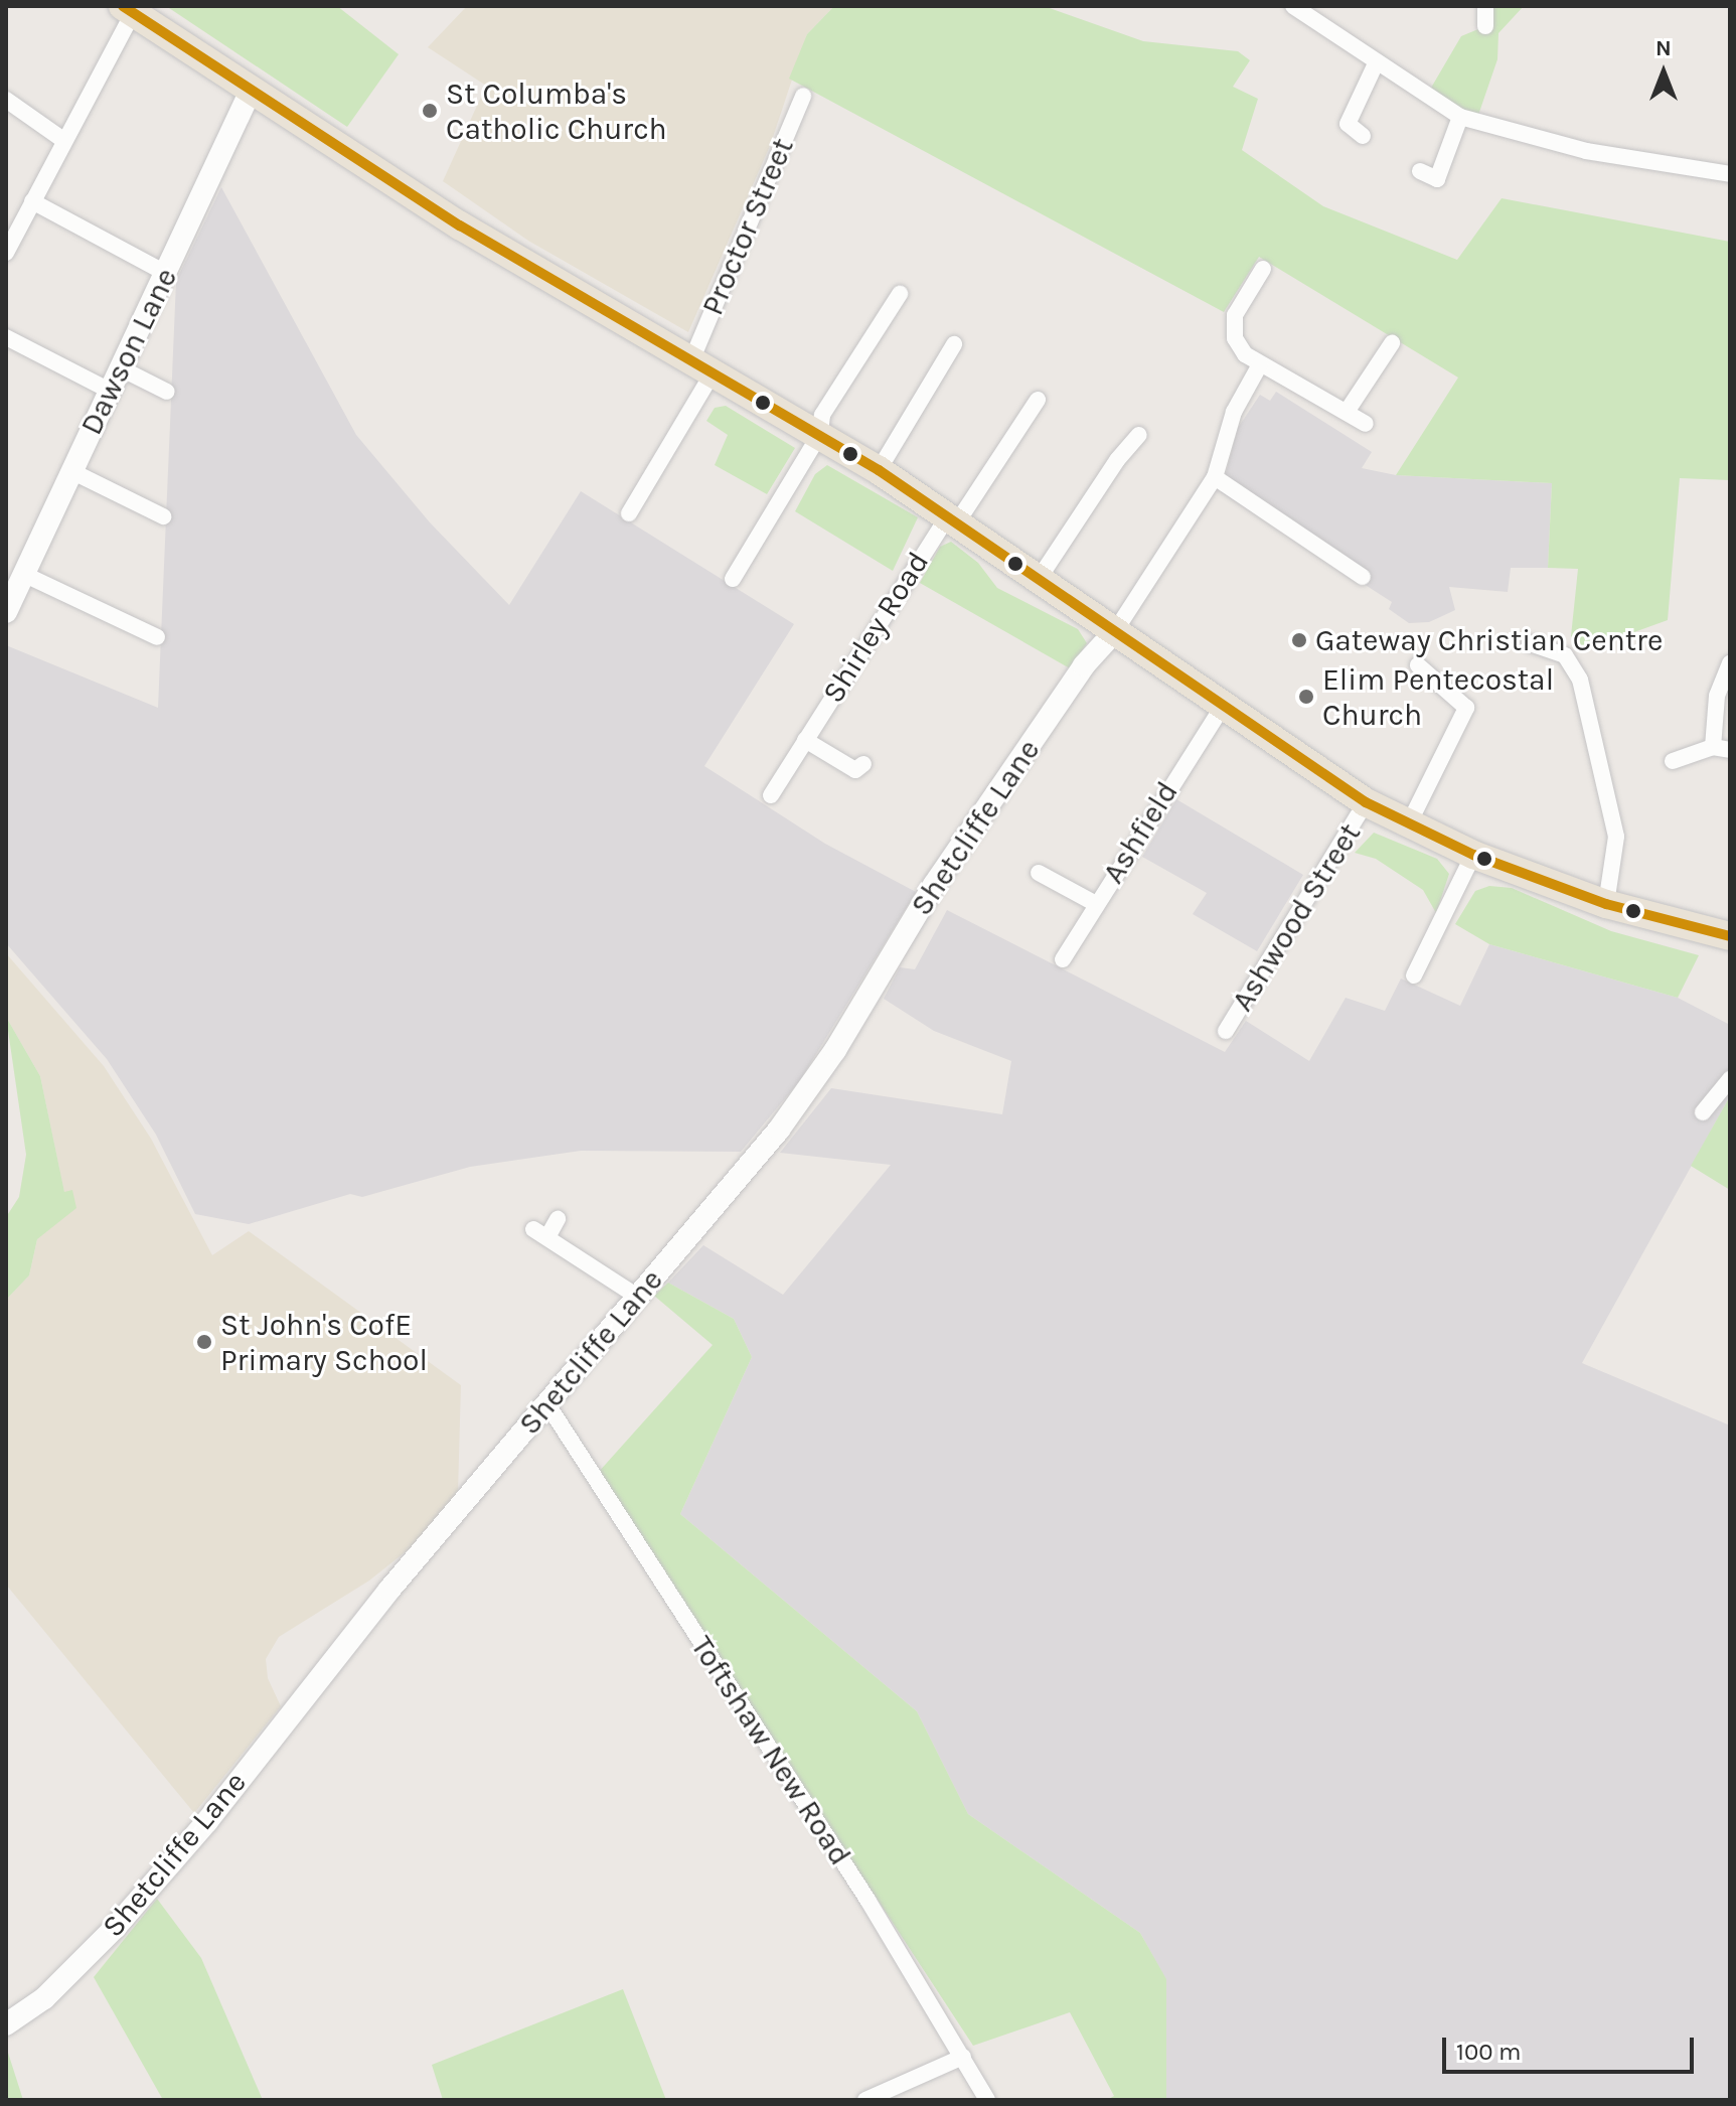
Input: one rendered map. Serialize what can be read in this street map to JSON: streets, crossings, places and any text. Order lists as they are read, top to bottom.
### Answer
{
  "streets": {
    "street": [
      "Proctor Street",
      "Dawson Lane",
      "Shirley Road",
      "Shetcliffe Lane",
      "Ashfield",
      "Ashwood Street",
      "Toftshaw New Road"
    ]
  },
  "crossings": [
    ["Shetcliffe Lane", "Toftshaw New Road"]
  ],
  "places": [
    "St Columba's Catholic Church",
    "Gateway Christian Centre",
    "Elim Pentecostal Church",
    "St John's CofE Primary School"
  ],
  "scale_bar": "100 m",
  "north": "top"
}
